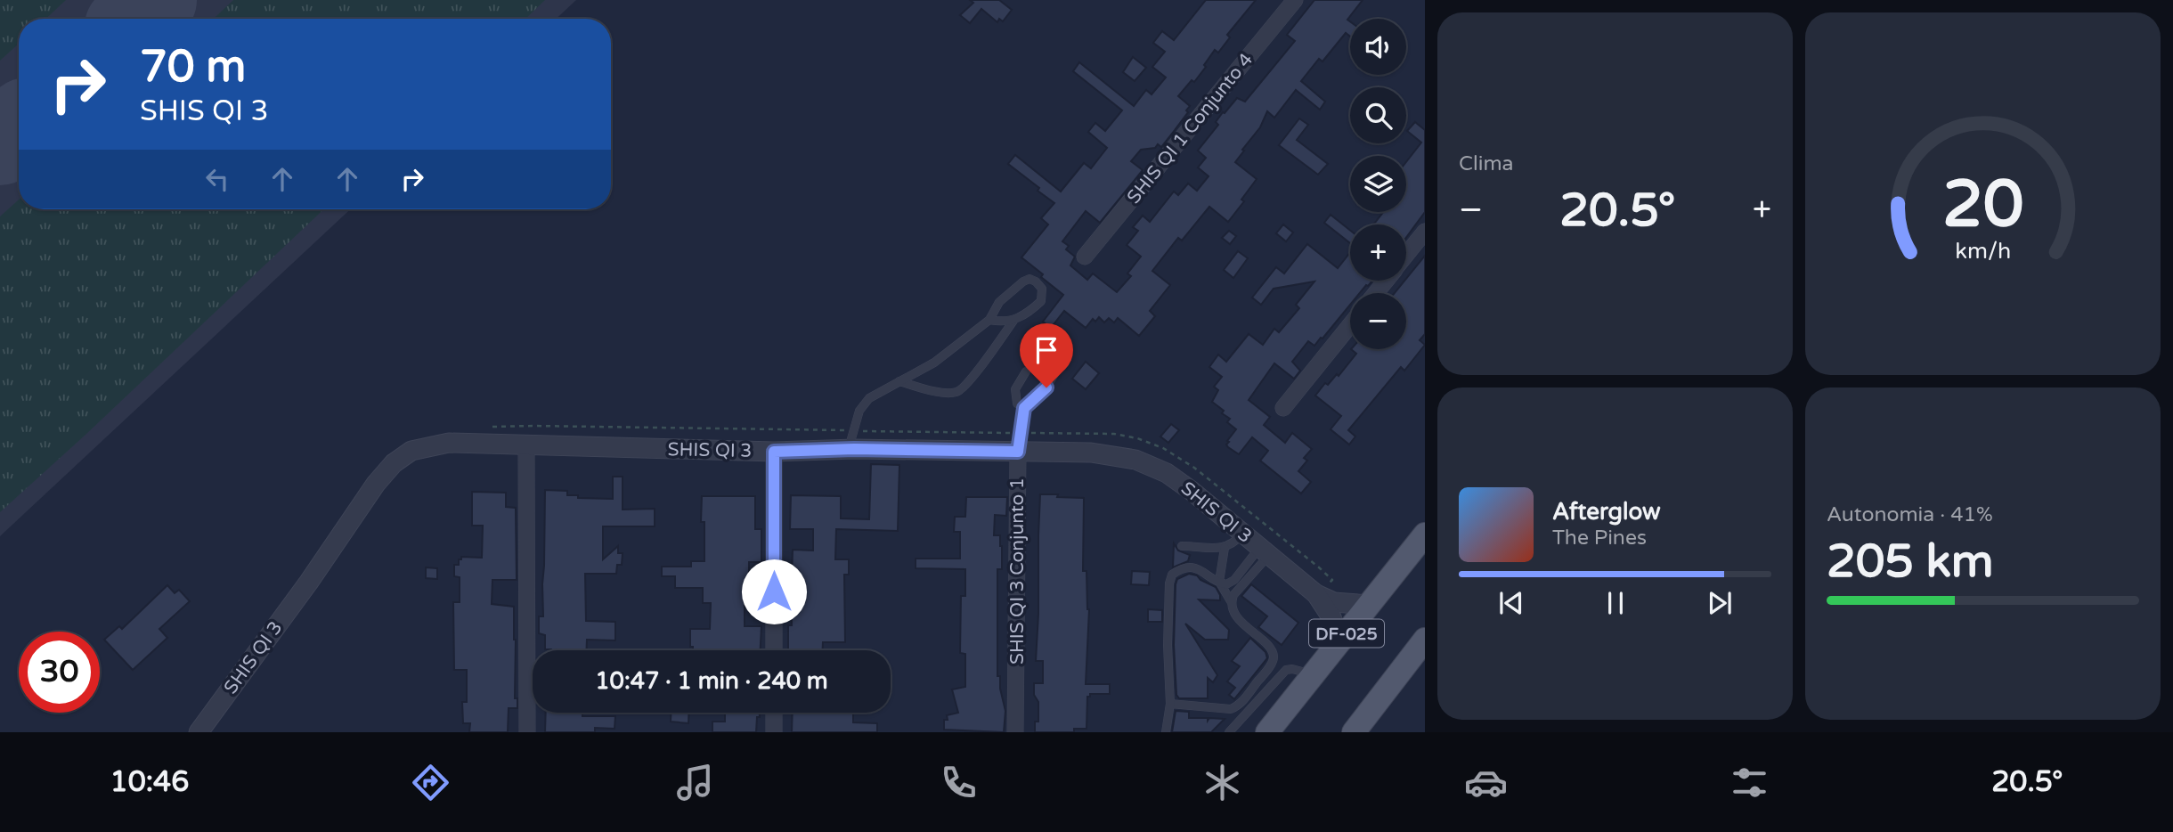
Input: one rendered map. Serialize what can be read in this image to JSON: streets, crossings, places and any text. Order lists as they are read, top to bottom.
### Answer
{
  "streets": {
    "main road": ["DF-025"],
    "street": ["SHIS QI 1 Conjunto 4", "SHIS QI 3", "SHIS QI 3 Conjunto 1"]
  },
  "crossings": [
    ["SHIS QI 3", "SHIS QI 3 Conjunto 1"],
    ["SHIS QI 3", "DF-025"]
  ],
  "page": {
    "tile": [
      "Clima",
      ["Autonomia · 41%", "205 km"]
    ],
    "map_buttons": ["+", "−"],
    "turn": ["70 m", "SHIS QI 3"],
    "heat": ["−", "20.5°", "+"],
    "song": ["Afterglow", "The Pines"],
    "limit": "30",
    "trip": "10:47 · 1 min · 240 m",
    "tabs": ["10:46", "20.5°"],
    "gauge": ["20", "km/h"]
  }
}
